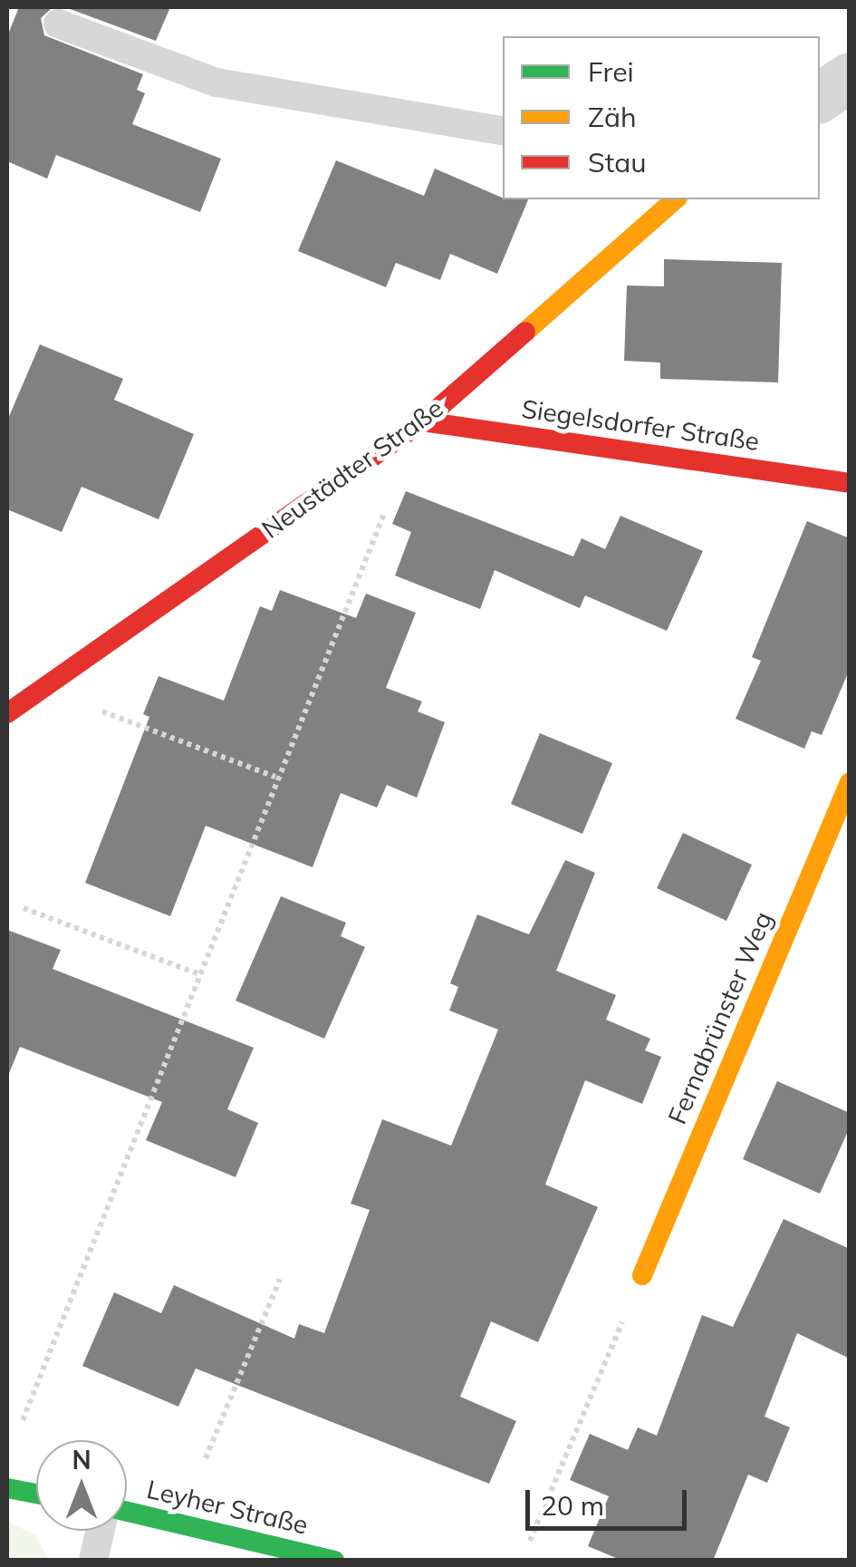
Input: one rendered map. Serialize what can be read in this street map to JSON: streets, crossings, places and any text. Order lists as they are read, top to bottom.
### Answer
{
  "streets": {
    "street": [
      "Siegelsdorfer Straße",
      "Neustädter Straße",
      "Fernabrünster Weg",
      "Leyher Straße"
    ]
  },
  "crossings": [
    ["Siegelsdorfer Straße", "Neustädter Straße"]
  ],
  "legend": ["Frei", "Zäh", "Stau"],
  "scale_bar": "20 m",
  "north": "top"
}
